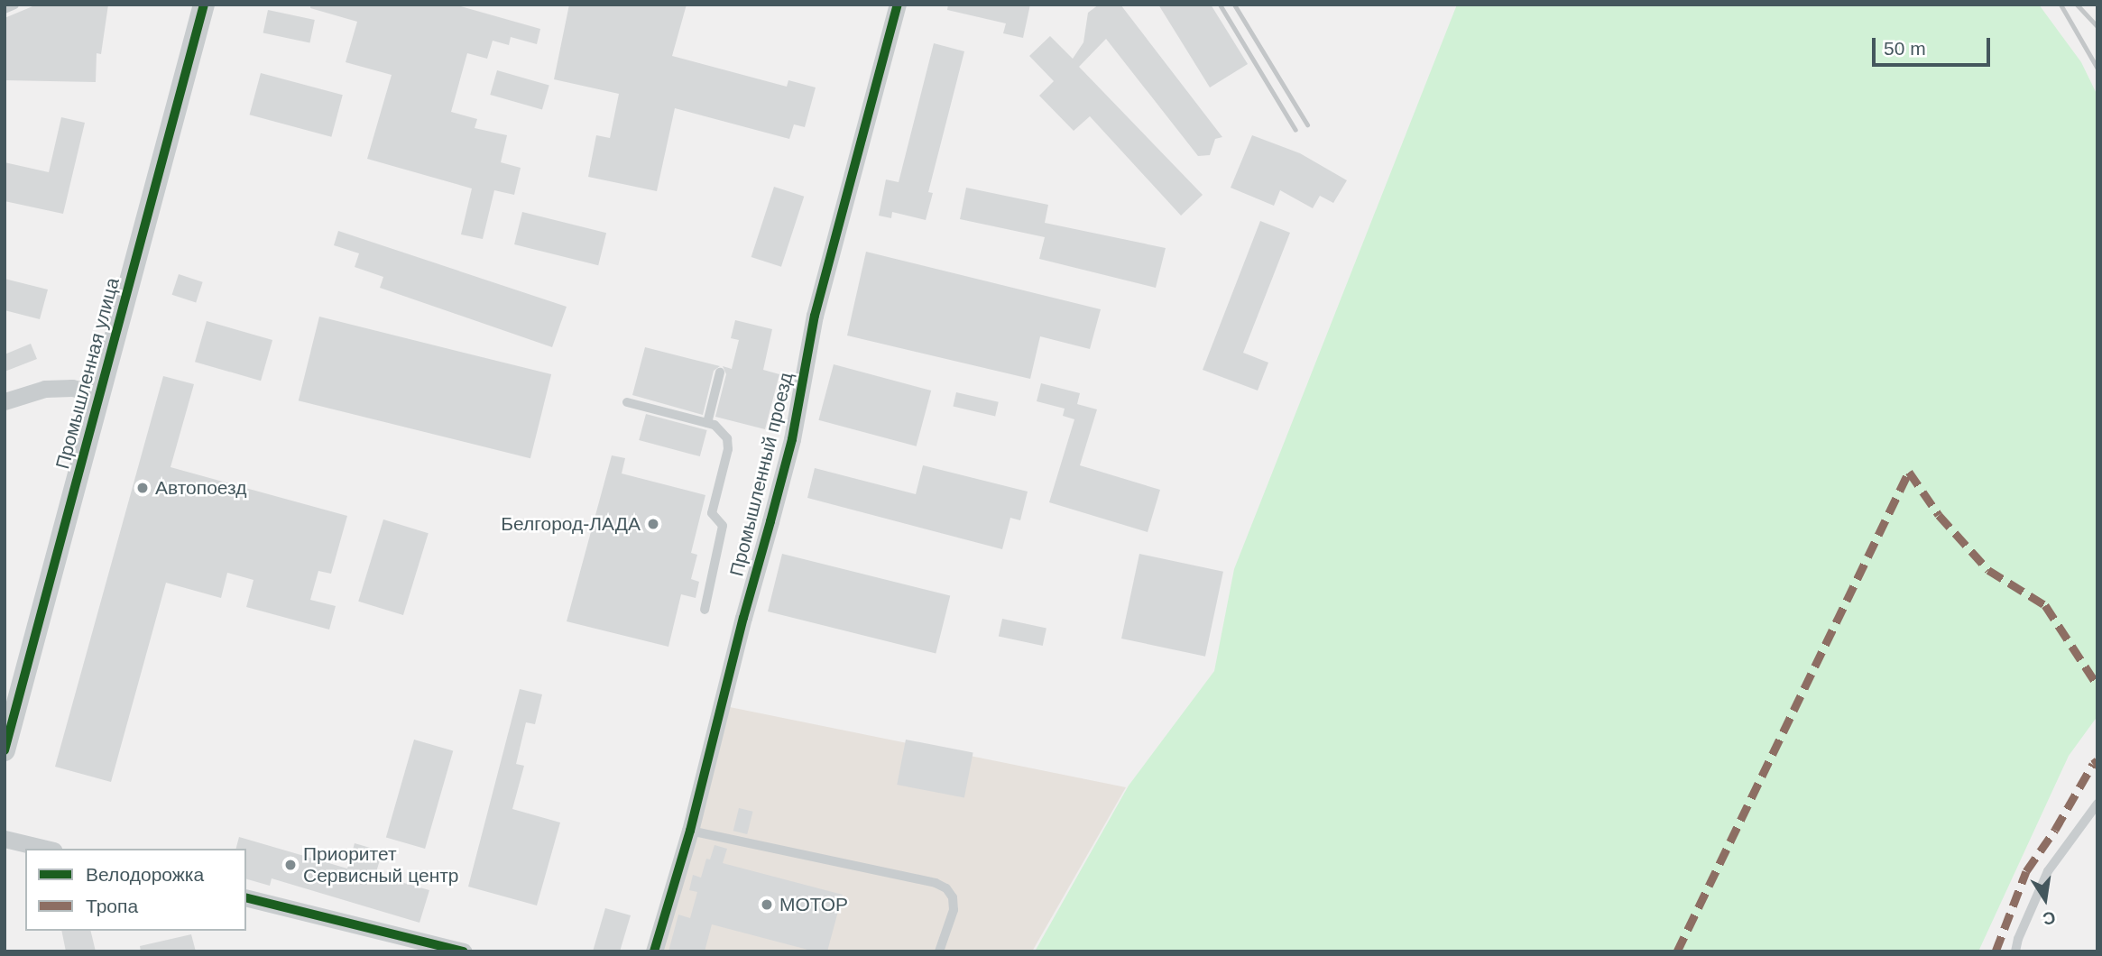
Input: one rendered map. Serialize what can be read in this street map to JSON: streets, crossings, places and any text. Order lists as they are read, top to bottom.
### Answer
{
  "streets": {
    "street": ["Промышленная улица", "Промышленный проезд"]
  },
  "places": [
    "Автопоезд",
    "Белгород-ЛАДА",
    "Приоритет Сервисный центр",
    "МОТОР"
  ],
  "legend": ["Велодорожка", "Тропа"],
  "scale_bar": "50 m",
  "north": "bottom"
}
